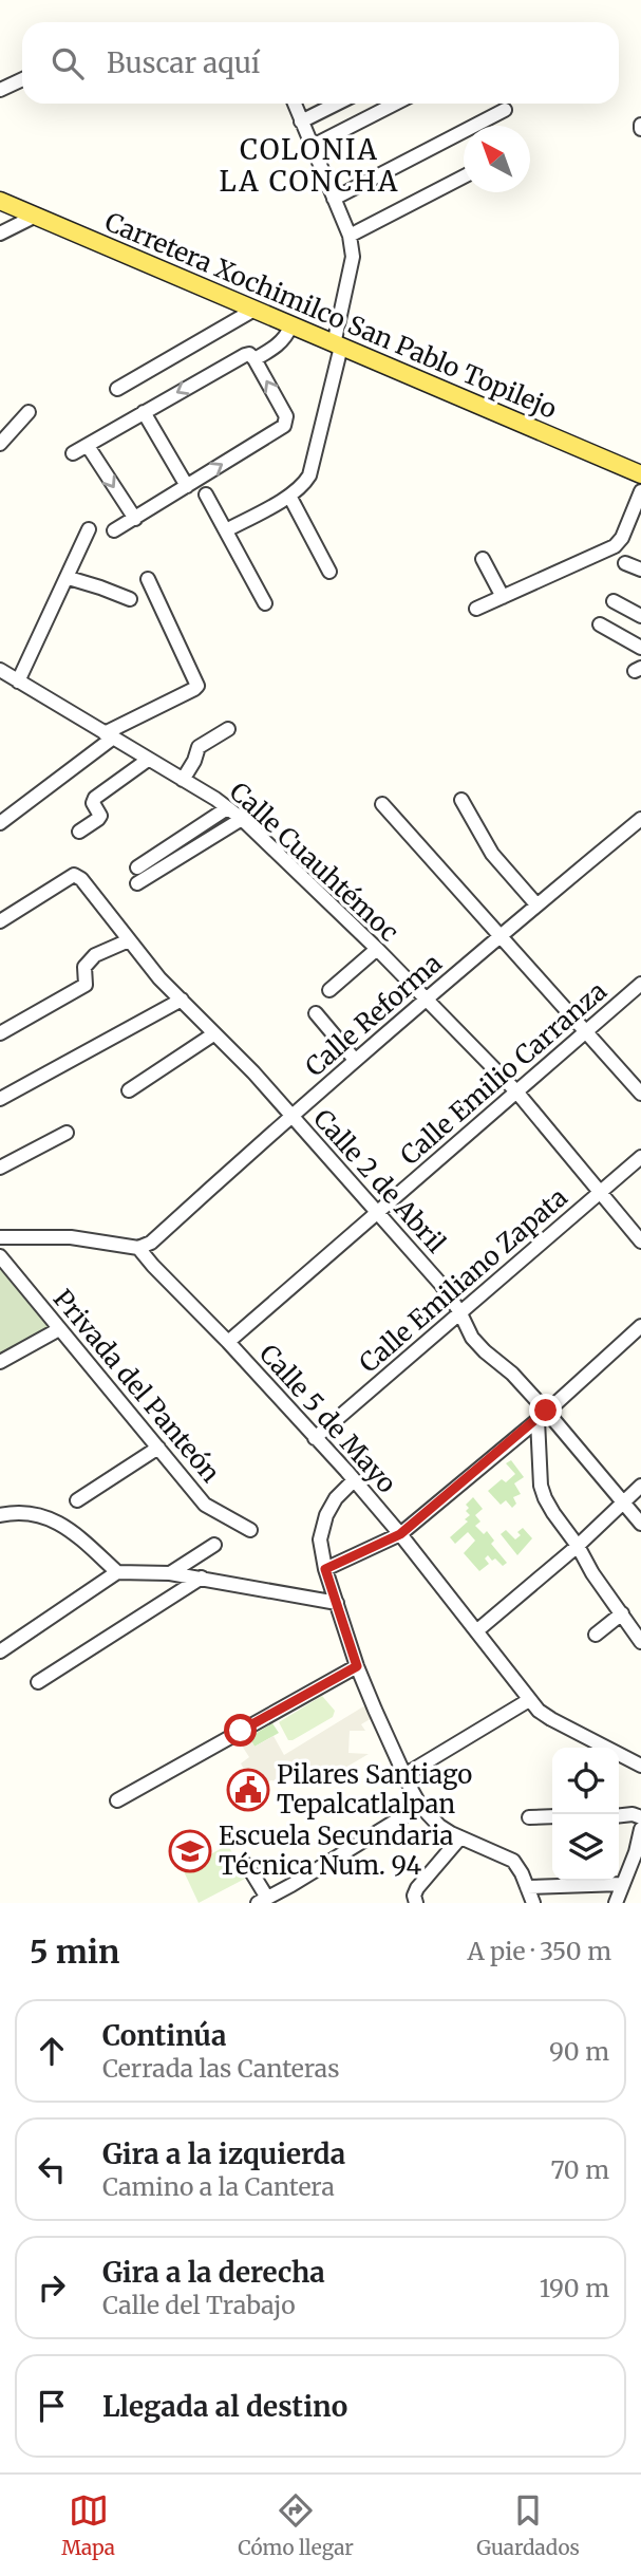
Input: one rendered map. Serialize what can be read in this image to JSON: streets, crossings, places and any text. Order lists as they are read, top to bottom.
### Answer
{
  "streets": {
    "main road": ["Carretera Xochimilco San Pablo Topilejo"],
    "street": [
      "Calle Cuauhtémoc",
      "Calle Reforma",
      "Calle Emilio Carranza",
      "Calle 2 de Abril",
      "Calle Emiliano Zapata",
      "Privada del Panteón",
      "Calle 5 de Mayo"
    ]
  },
  "crossings": [
    ["Calle Cuauhtémoc", "Calle Reforma"],
    ["Calle Cuauhtémoc", "Calle Emilio Carranza"],
    ["Calle Cuauhtémoc", "Calle Emiliano Zapata"],
    ["Calle Reforma", "Calle 2 de Abril"],
    ["Calle Reforma", "Calle 5 de Mayo"],
    ["Calle Emilio Carranza", "Calle 2 de Abril"],
    ["Calle Emilio Carranza", "Calle 5 de Mayo"],
    ["Calle 2 de Abril", "Calle Emiliano Zapata"],
    ["Calle Emiliano Zapata", "Calle 5 de Mayo"]
  ],
  "districts": ["COLONIA LA CONCHA"],
  "places": {
    "public building": ["Pilares Santiago Tepalcatlalpan"],
    "school or university": ["Escuela Secundaria Técnica Num. 94"]
  },
  "north": "top left",
  "page": {
    "search": "Buscar aquí",
    "heading": ["5 min", "A pie · 350 m"],
    "list": [
      ["Continúa", "Cerrada las Canteras", "90 m"],
      ["Gira a la izquierda", "Camino a la Cantera", "70 m"],
      ["Gira a la derecha", "Calle del Trabajo", "190 m"],
      "Llegada al destino"
    ],
    "nav": ["Mapa", "Cómo llegar", "Guardados"]
  }
}
